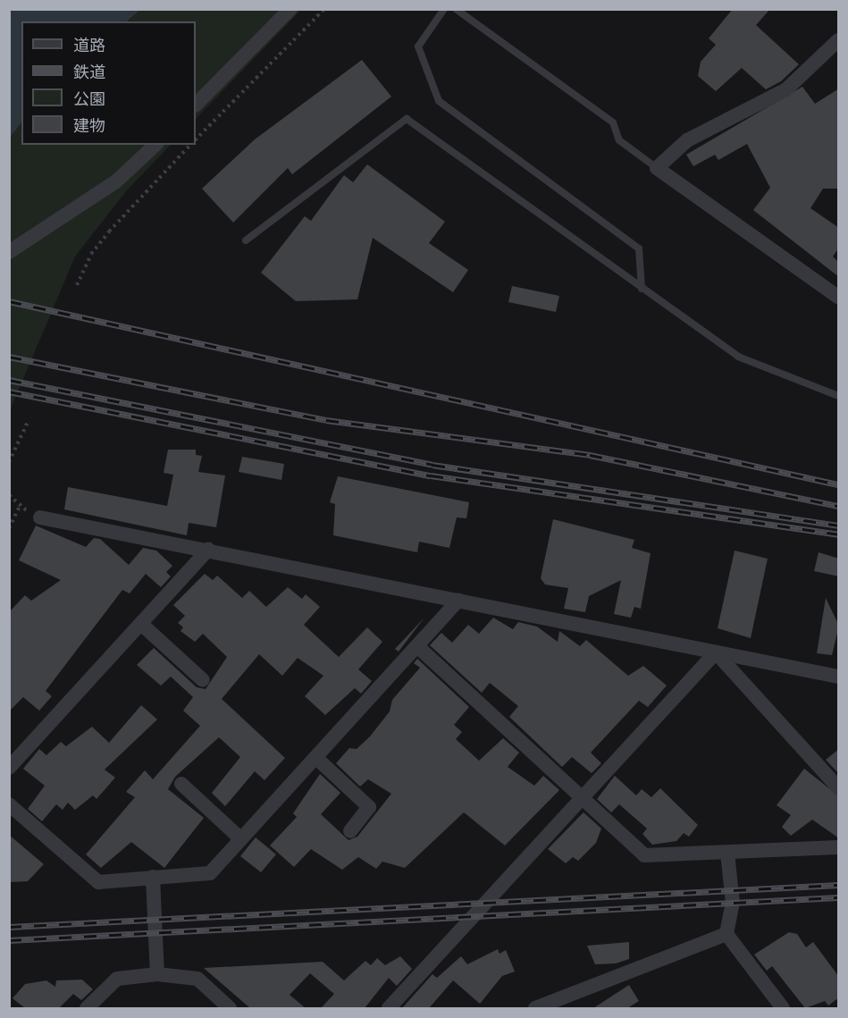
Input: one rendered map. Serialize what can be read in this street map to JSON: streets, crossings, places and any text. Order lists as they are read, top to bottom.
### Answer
{
  "legend": [
    "道路",
    "鉄道",
    "公園",
    "建物"
  ]
}
